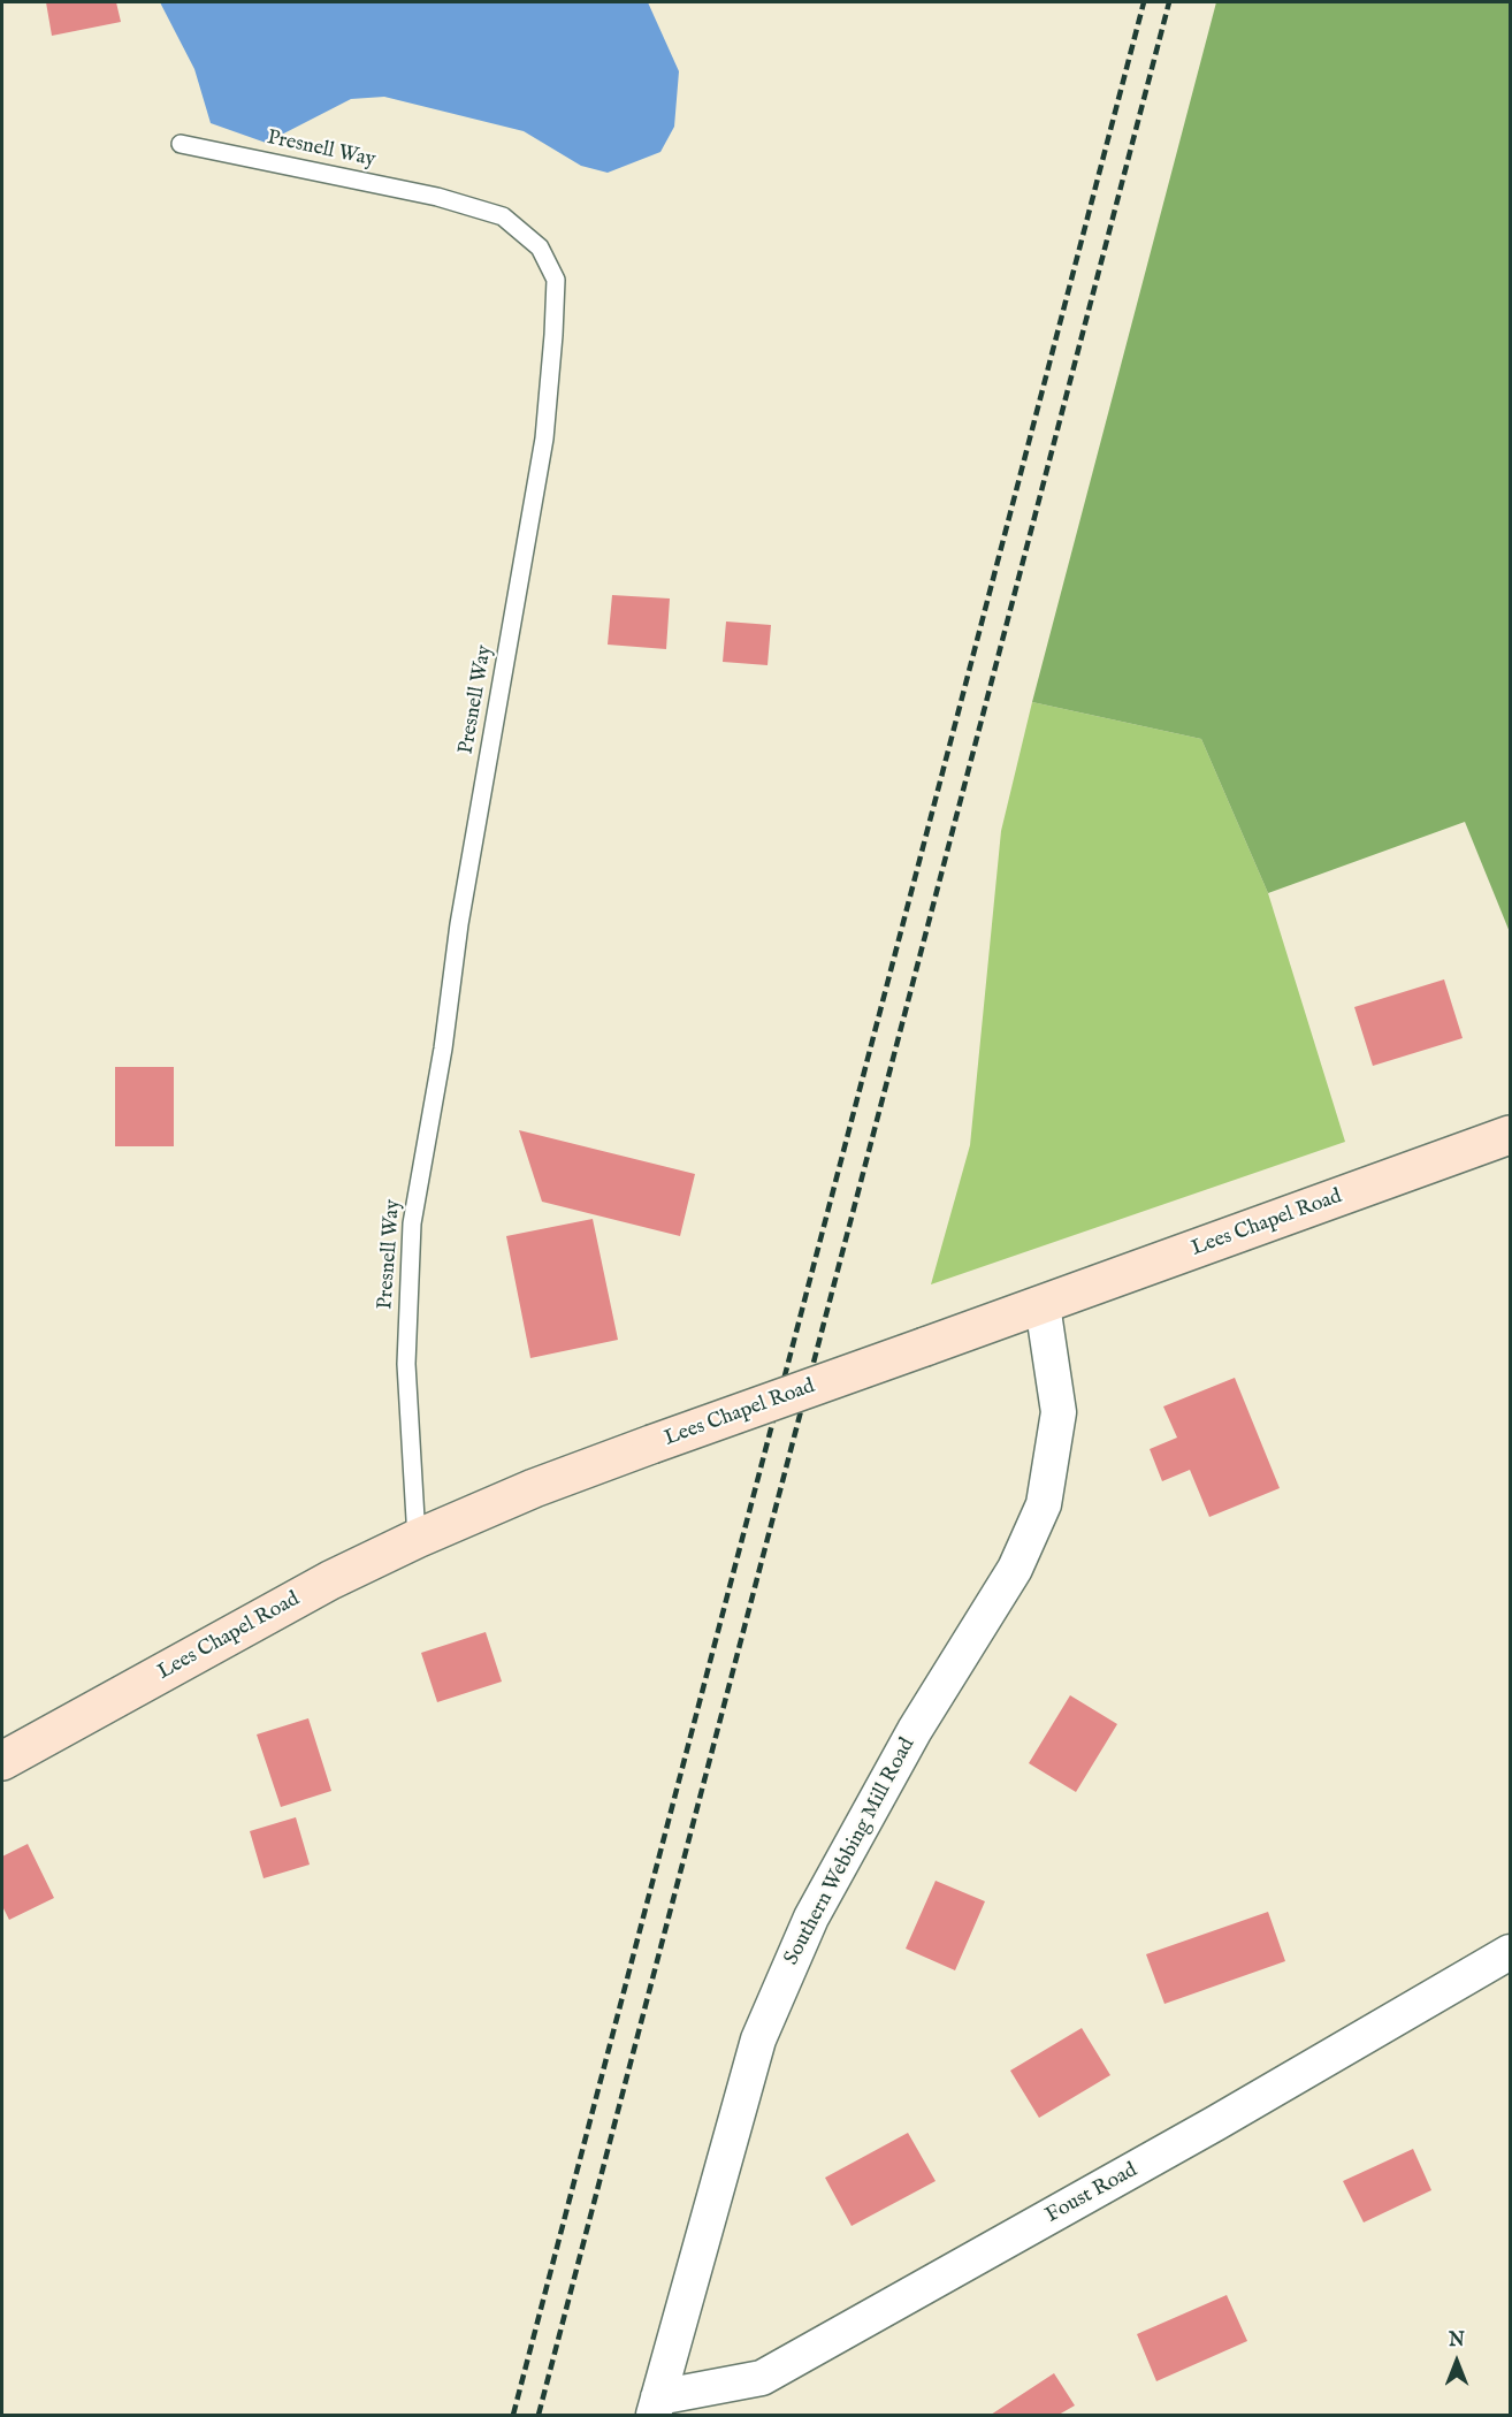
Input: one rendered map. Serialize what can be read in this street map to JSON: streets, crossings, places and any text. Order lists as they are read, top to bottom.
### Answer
{
  "streets": {
    "main road": ["Lees Chapel Road"],
    "street": ["Southern Webbing Mill Road", "Foust Road"],
    "lane": ["Presnell Way"]
  },
  "crossings": [
    ["Presnell Way", "Lees Chapel Road"],
    ["Lees Chapel Road", "Southern Webbing Mill Road"],
    ["Southern Webbing Mill Road", "Foust Road"]
  ],
  "north": "top"
}
